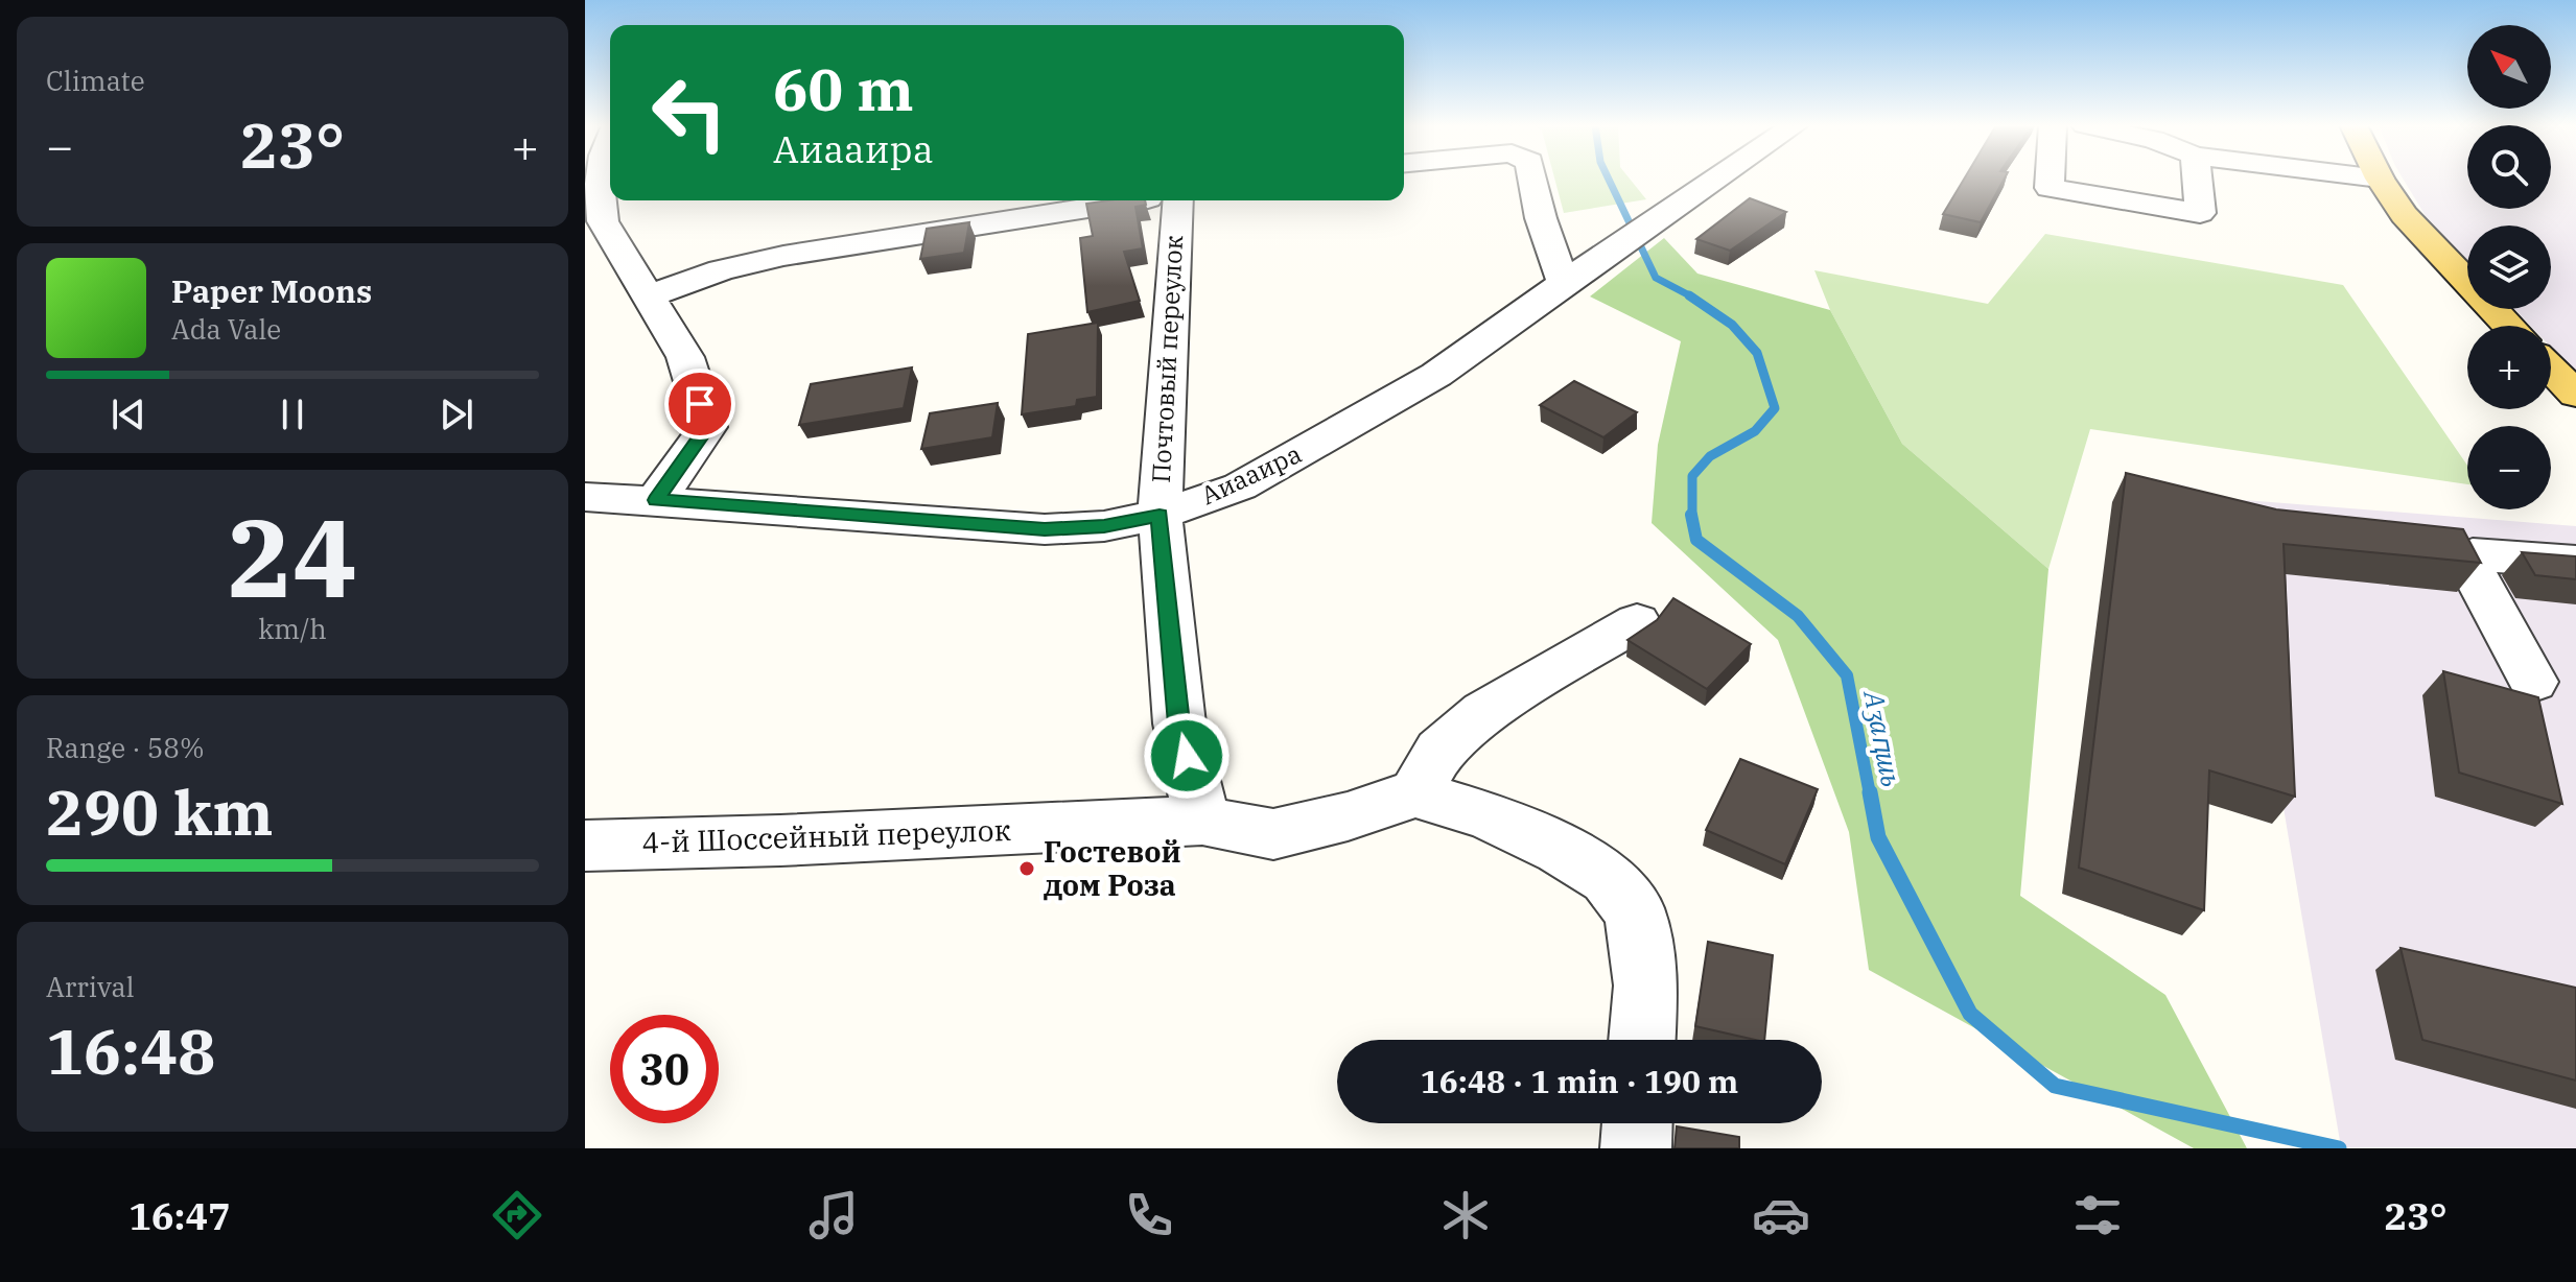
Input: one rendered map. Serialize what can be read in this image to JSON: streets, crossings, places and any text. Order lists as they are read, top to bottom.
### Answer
{
  "streets": {
    "street": ["Почтовый переулок", "Аиааира", "4-й Шоссейный переулок"]
  },
  "crossings": [
    ["Почтовый переулок", "Аиааира"],
    ["Почтовый переулок", "4-й Шоссейный переулок"]
  ],
  "water": ["Аӡаԥшь"],
  "places": ["Гостевой дом Роза"],
  "north": "top left",
  "page": {
    "tile": [
      "Climate",
      ["24", "km/h"],
      ["Range · 58%", "290 km"],
      ["Arrival", "16:48"]
    ],
    "map_buttons": ["+", "−"],
    "turn": ["60 m", "Аиааира"],
    "heat": ["−", "23°", "+"],
    "song": ["Paper Moons", "Ada Vale"],
    "limit": "30",
    "trip": "16:48 · 1 min · 190 m",
    "tabs": ["16:47", "23°"]
  }
}
